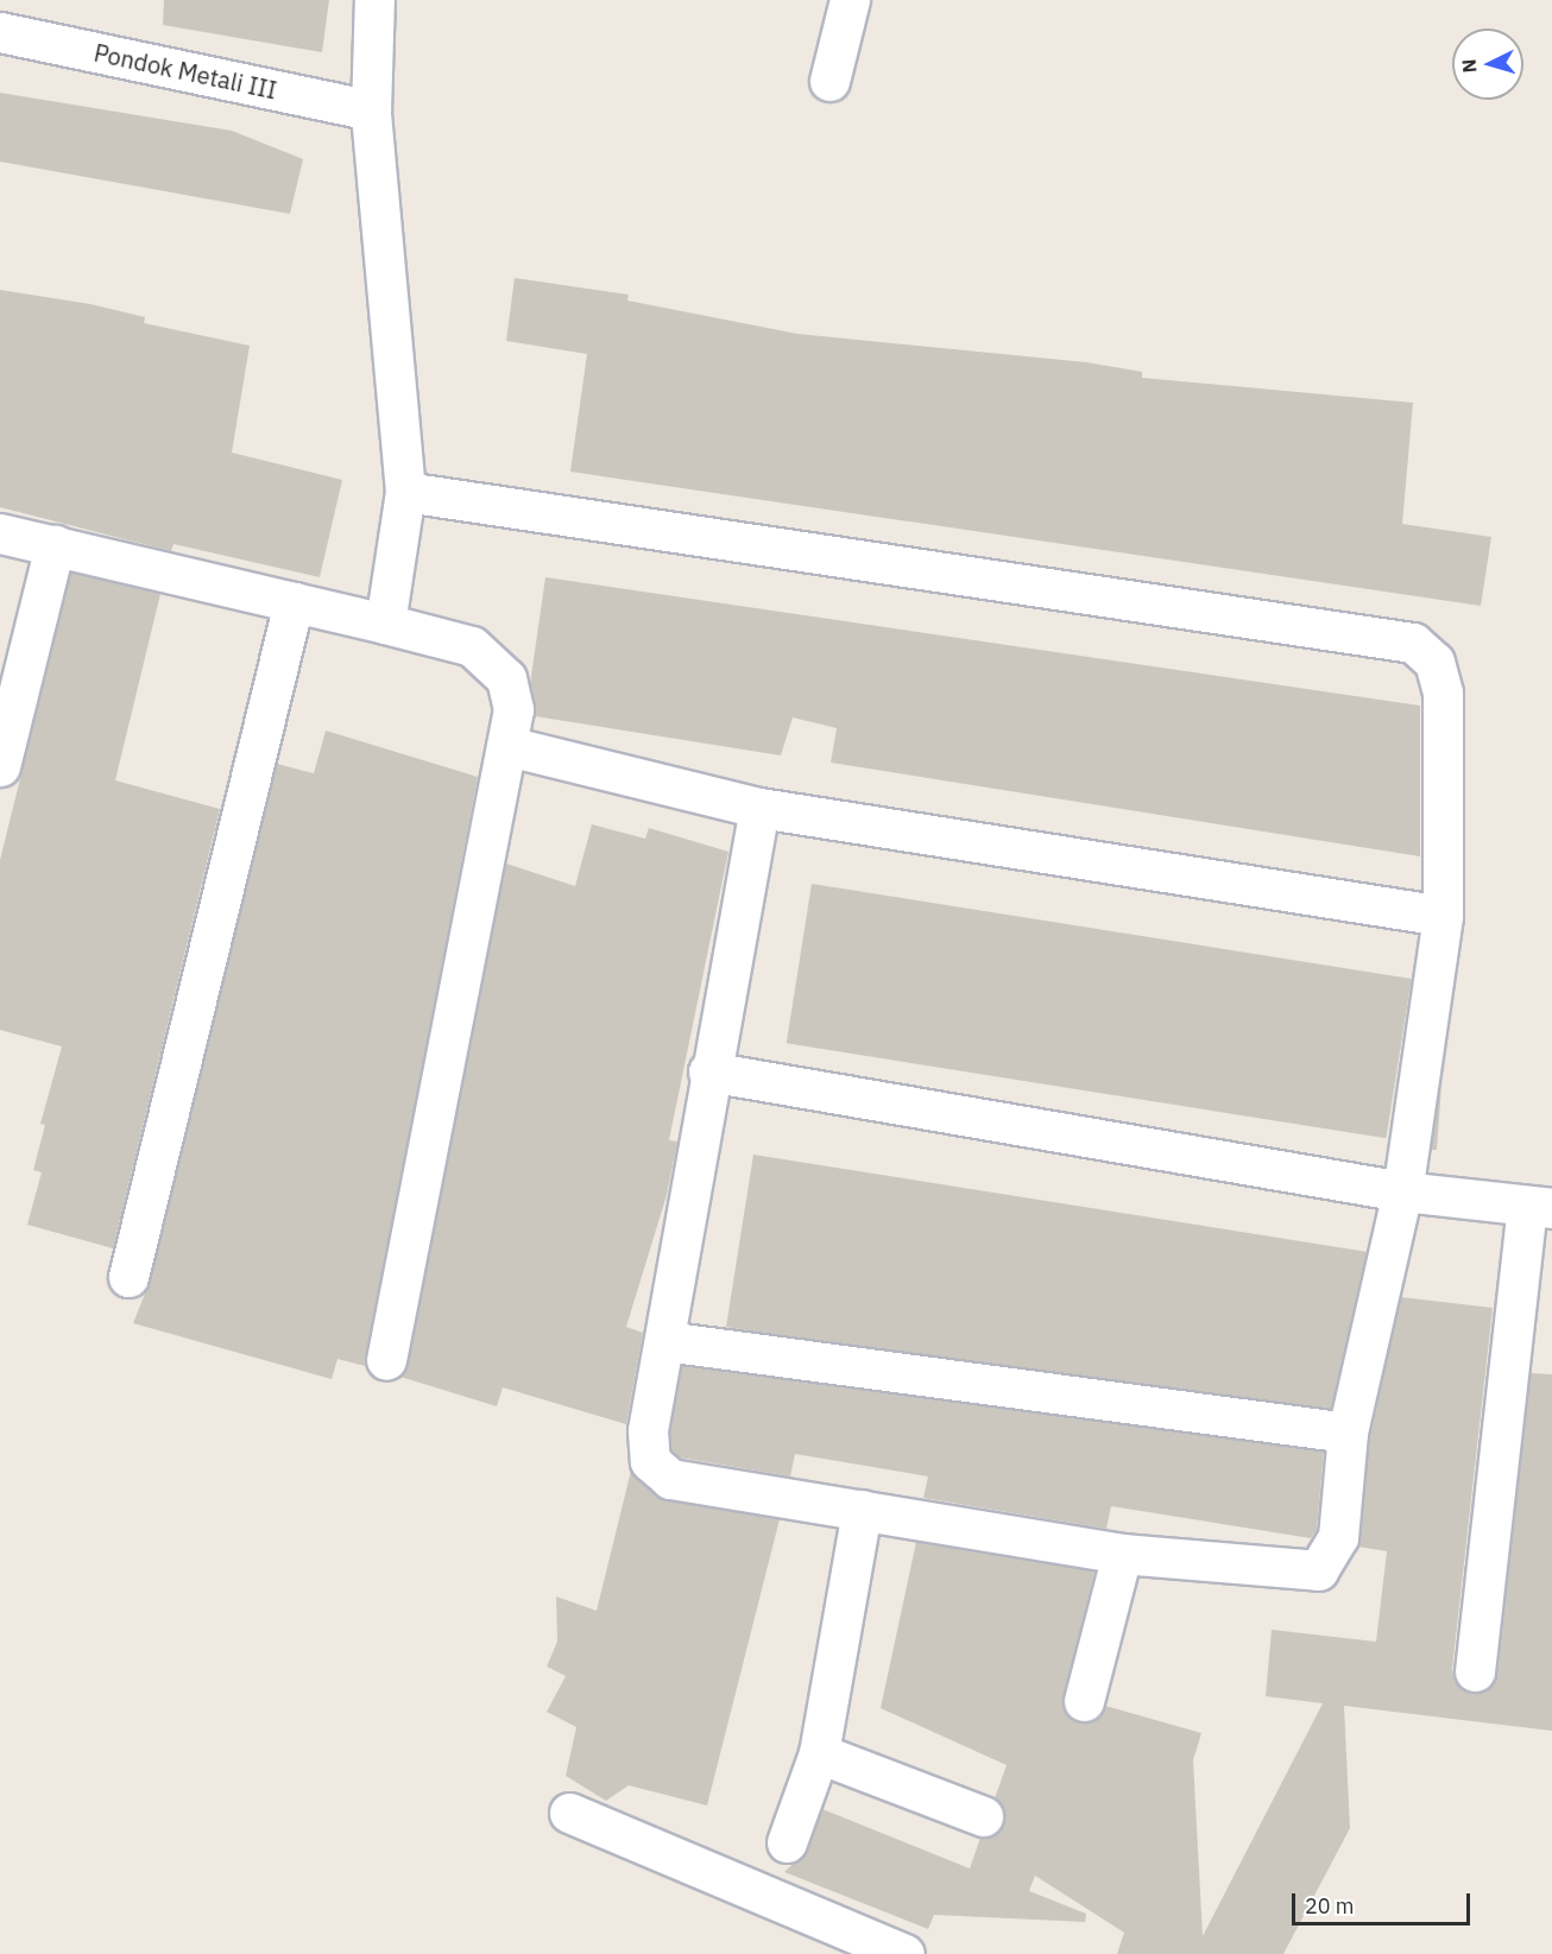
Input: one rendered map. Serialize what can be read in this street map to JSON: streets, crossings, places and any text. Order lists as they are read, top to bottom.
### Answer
{
  "streets": {
    "street": ["Pondok Metali III"]
  },
  "scale_bar": "20 m",
  "north": "left"
}
